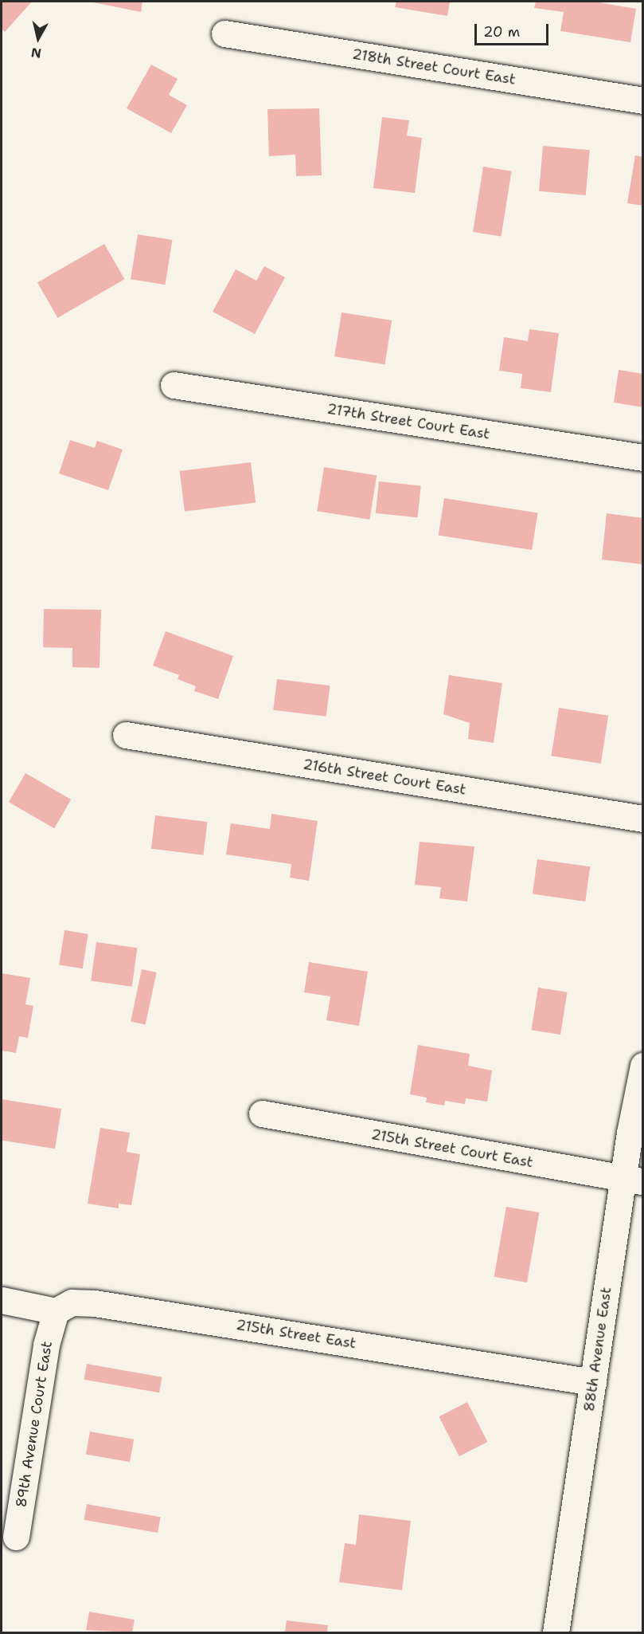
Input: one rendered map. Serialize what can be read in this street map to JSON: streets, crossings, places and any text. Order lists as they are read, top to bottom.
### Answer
{
  "streets": {
    "street": [
      "218th Street Court East",
      "217th Street Court East",
      "216th Street Court East",
      "215th Street Court East",
      "215th Street East",
      "88th Avenue East",
      "89th Avenue Court East"
    ]
  },
  "crossings": [
    ["215th Street Court East", "88th Avenue East"],
    ["215th Street East", "88th Avenue East"],
    ["215th Street East", "89th Avenue Court East"]
  ],
  "scale_bar": "20 m",
  "north": "bottom"
}
